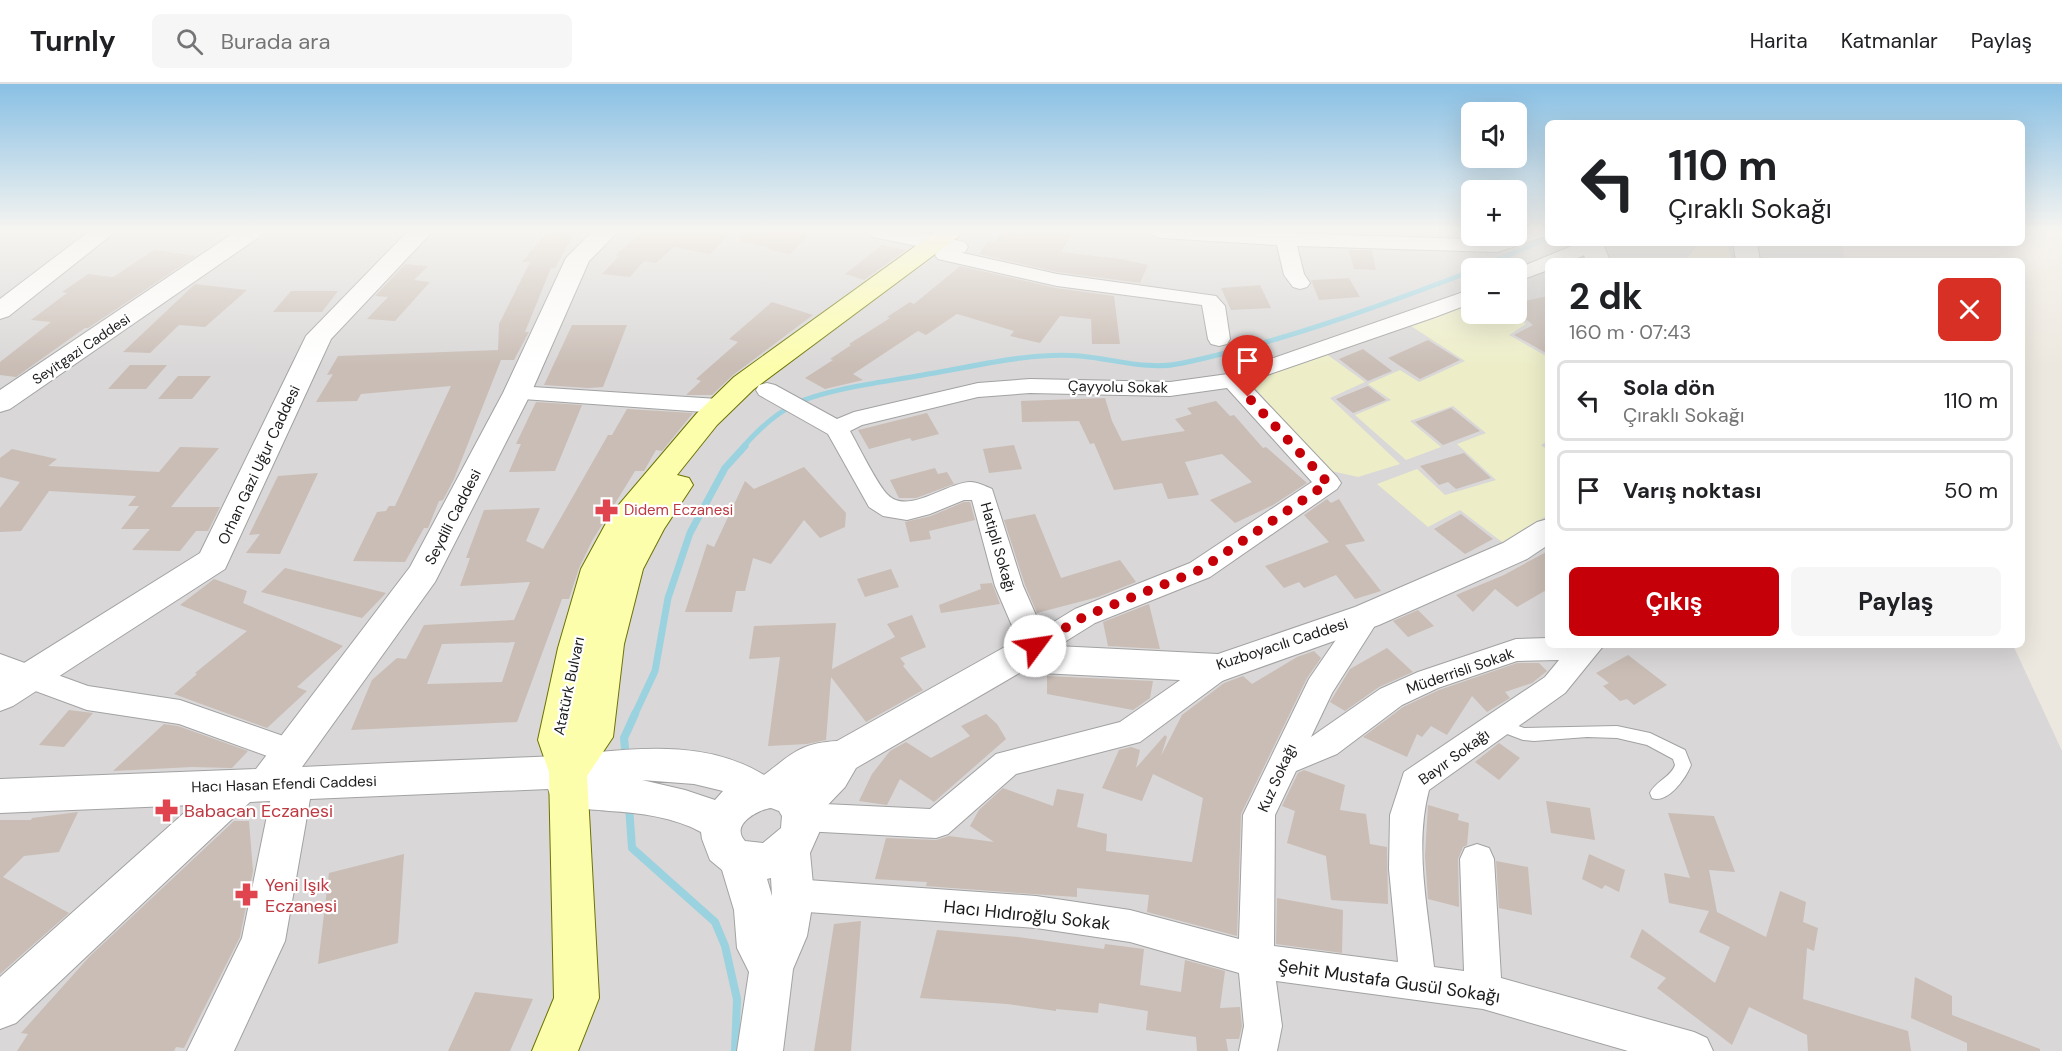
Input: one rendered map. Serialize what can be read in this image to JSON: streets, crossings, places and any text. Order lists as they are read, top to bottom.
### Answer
{
  "streets": {
    "main road": ["Atatürk Bulvarı"],
    "street": [
      "Seyitgazi Caddesi",
      "Çayyolu Sokak",
      "Orhan Gazi Uğur Caddesi",
      "Seydili Caddesi",
      "Hatipli Sokağı",
      "Kuzboyacılı Caddesi",
      "Müderrisli Sokak",
      "Bayır Sokağı",
      "Kuz Sokağı",
      "Hacı Hasan Efendi Caddesi",
      "Hacı Hıdıroğlu Sokak",
      "Şehit Mustafa Gusül Sokağı"
    ]
  },
  "crossings": [
    ["Çayyolu Sokak", "Hatipli Sokağı"],
    ["Seydili Caddesi", "Hacı Hasan Efendi Caddesi"],
    ["Hatipli Sokağı", "Kuzboyacılı Caddesi"],
    ["Kuzboyacılı Caddesi", "Kuz Sokağı"],
    ["Müderrisli Sokak", "Kuz Sokağı"],
    ["Atatürk Bulvarı", "Hacı Hasan Efendi Caddesi"],
    ["Bayır Sokağı", "Şehit Mustafa Gusül Sokağı"],
    ["Kuz Sokağı", "Hacı Hıdıroğlu Sokak"],
    ["Kuz Sokağı", "Şehit Mustafa Gusül Sokağı"],
    ["Hacı Hıdıroğlu Sokak", "Şehit Mustafa Gusül Sokağı"]
  ],
  "places": {
    "pharmacy": ["Didem Eczanesi", "Babacan Eczanesi", "Yeni Işık Eczanesi"]
  },
  "page": {
    "header": "Turnly",
    "search": "Burada ara",
    "nav": ["Harita", "Katmanlar", "Paylaş"],
    "map_buttons": ["+", "−"],
    "turn": ["110 m", "Çıraklı Sokağı"],
    "heading": ["2 dk", "160 m · 07:43"],
    "list": [
      {
        "name": "Sola dön",
        "note": "Çıraklı Sokağı",
        "value": "110 m"
      },
      {
        "name": "Varış noktası",
        "value": "50 m"
      }
    ],
    "buttons": ["Çıkış", "Paylaş"]
  }
}
